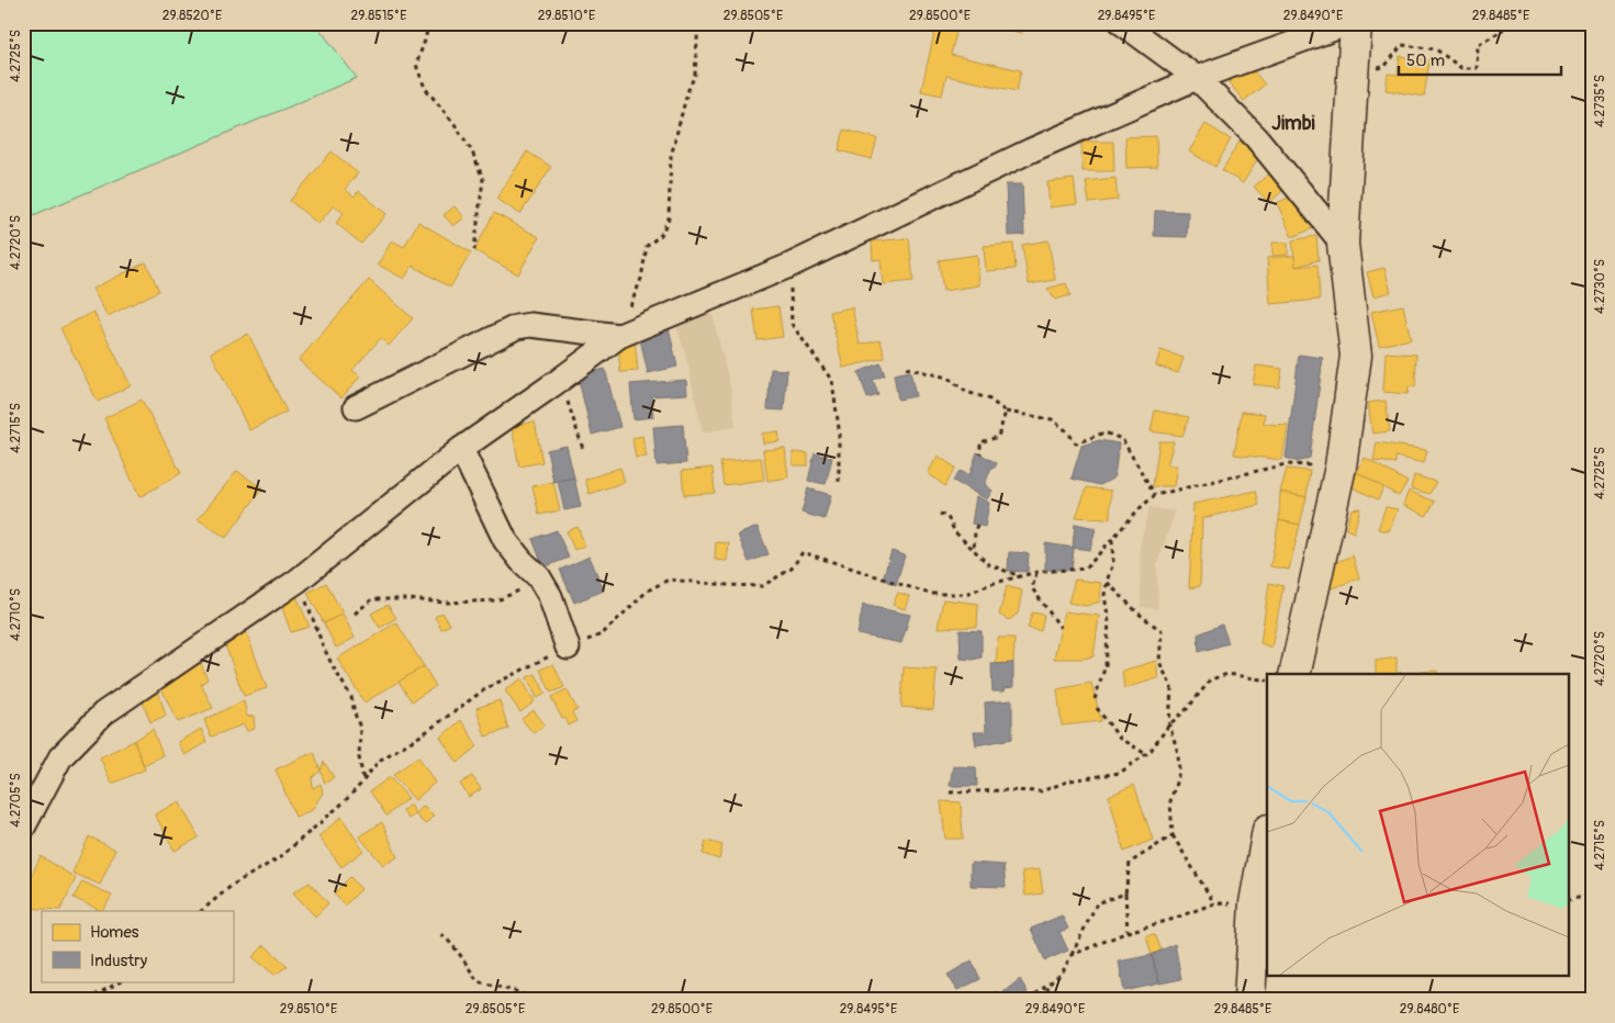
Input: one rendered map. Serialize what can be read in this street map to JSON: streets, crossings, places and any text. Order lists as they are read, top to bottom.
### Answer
{
  "districts": ["Jimbi"],
  "legend": ["Homes", "Industry"],
  "scale_bar": "50 m",
  "coordinates": [
    "29.8520°E",
    "29.8515°E",
    "29.8510°E",
    "29.8505°E",
    "29.8500°E",
    "29.8495°E",
    "29.8490°E",
    "29.8485°E",
    "4.2725°S",
    "4.2735°S",
    "4.2720°S",
    "4.2730°S",
    "4.2715°S",
    "4.2710°S",
    "4.2705°S",
    "29.8480°E"
  ]
}
